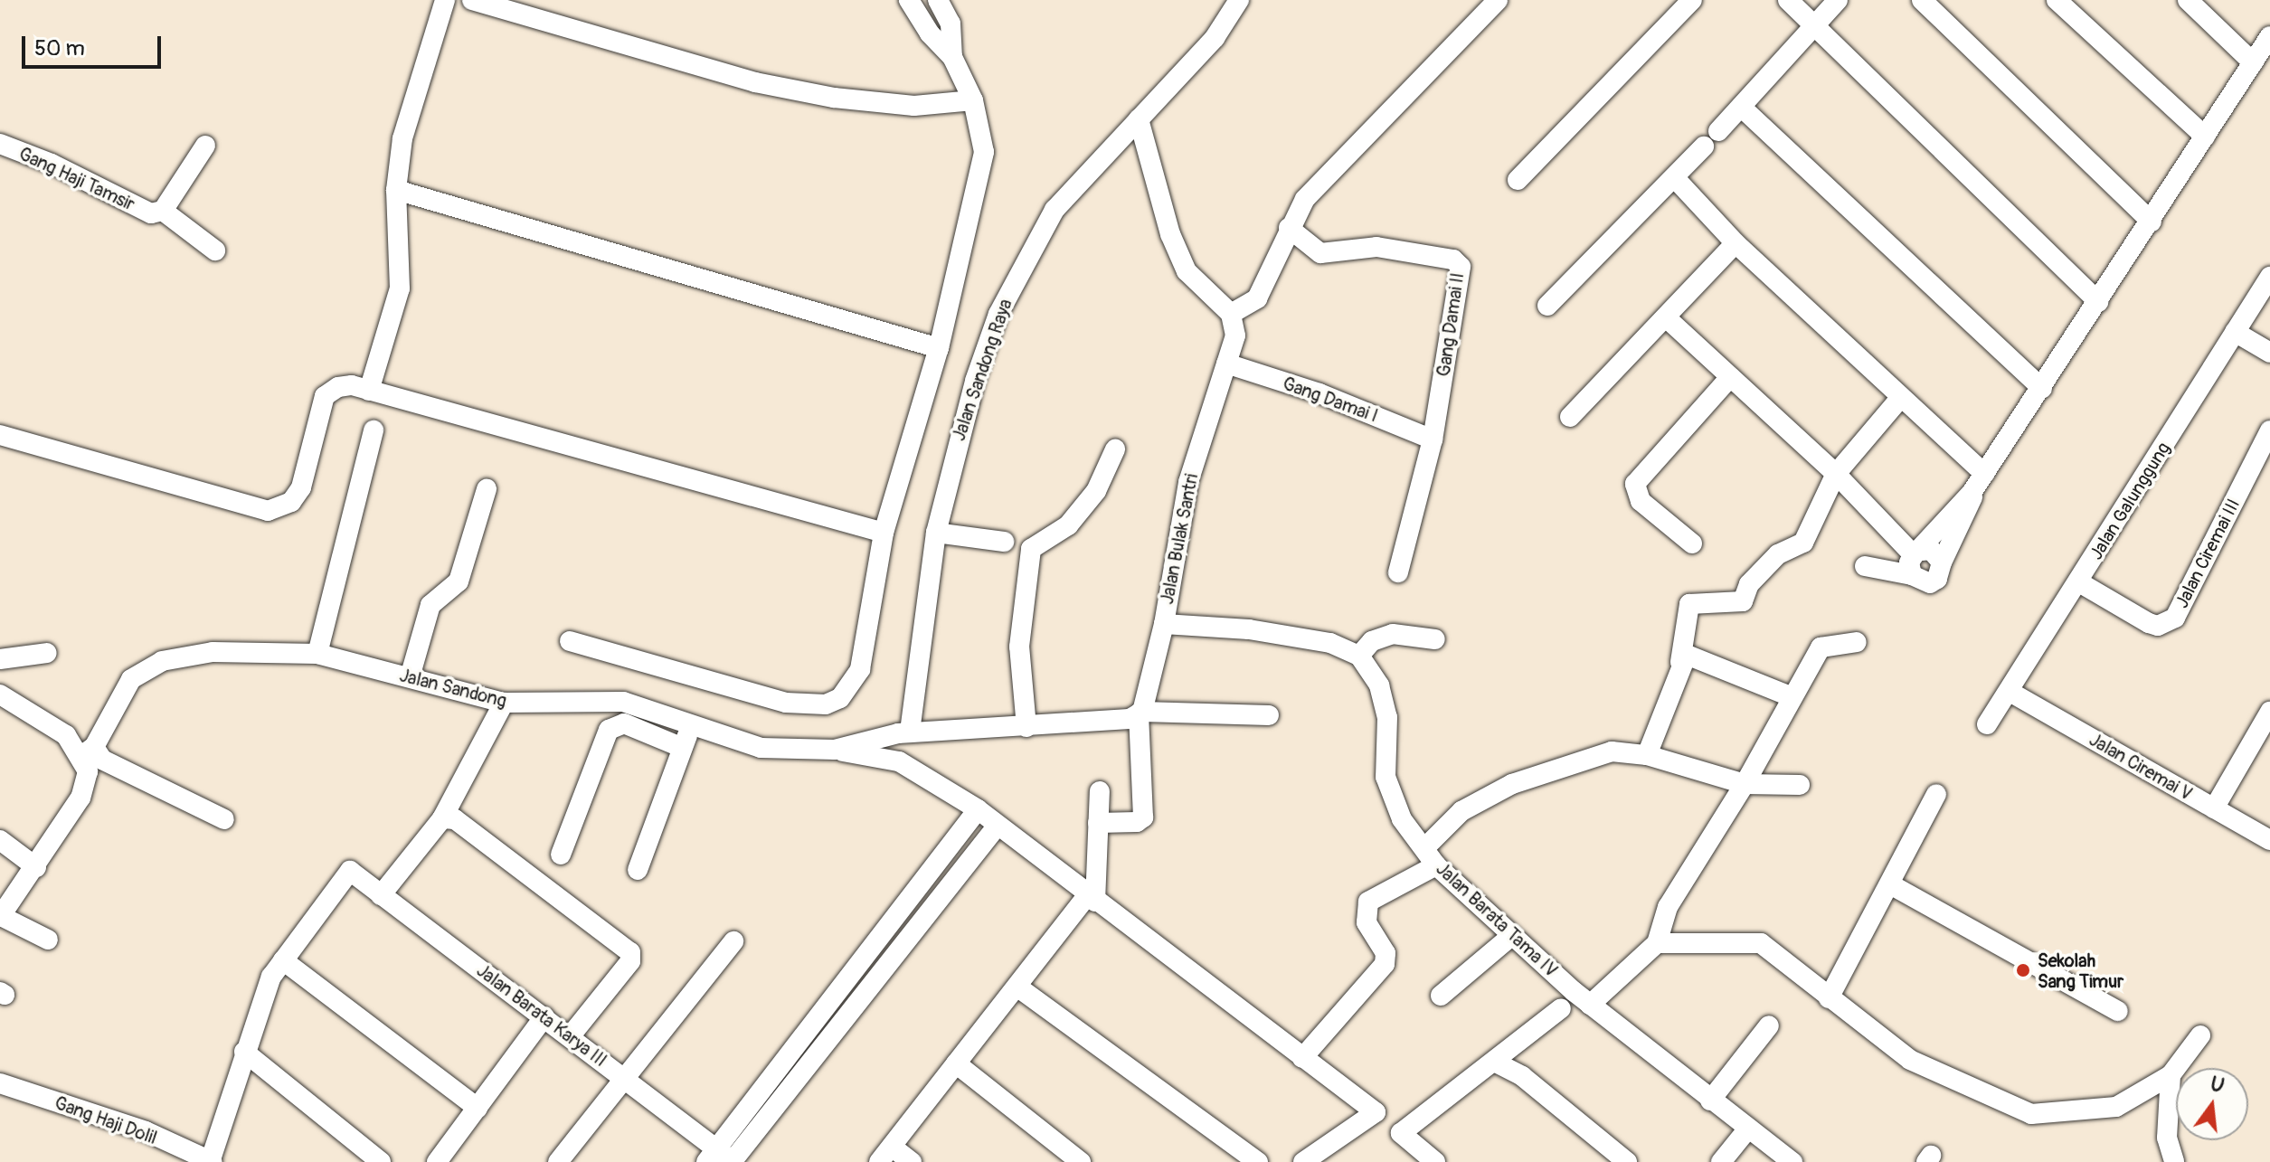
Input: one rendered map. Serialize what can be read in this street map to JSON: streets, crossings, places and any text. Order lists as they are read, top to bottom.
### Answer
{
  "streets": {
    "street": [
      "Gang Haji Tamsir",
      "Gang Damai II",
      "Jalan Sandong Raya",
      "Gang Damai I",
      "Jalan Galunggung",
      "Jalan Bulak Santri",
      "Jalan Ciremai III",
      "Jalan Sandong",
      "Jalan Ciremai V",
      "Jalan Barata Tama IV",
      "Jalan Barata Karya III",
      "Gang Haji Dolil"
    ]
  },
  "crossings": [
    ["Gang Damai II", "Gang Damai I"],
    ["Jalan Sandong Raya", "Jalan Sandong"],
    ["Gang Damai I", "Jalan Bulak Santri"],
    ["Jalan Galunggung", "Jalan Ciremai III"],
    ["Jalan Galunggung", "Jalan Ciremai V"]
  ],
  "places": ["Sekolah Sang Timur"],
  "scale_bar": "50 m",
  "north": "top"
}
